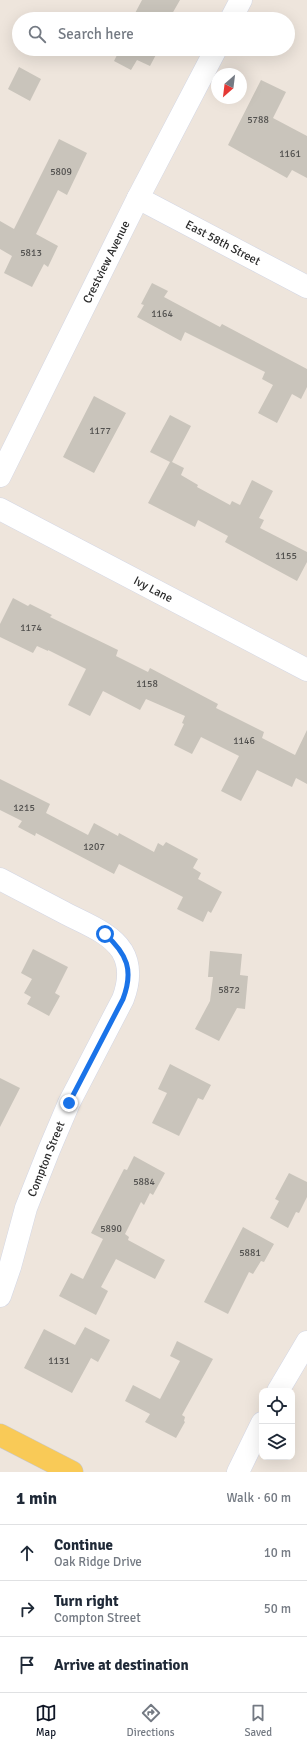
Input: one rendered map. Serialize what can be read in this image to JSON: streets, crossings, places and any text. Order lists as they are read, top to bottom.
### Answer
{
  "streets": {
    "street": [
      "East 58th Street",
      "Crestview Avenue",
      "Ivy Lane",
      "Compton Street"
    ]
  },
  "crossings": [
    ["East 58th Street", "Crestview Avenue"]
  ],
  "house_numbers": [
    "5788",
    "1161",
    "5809",
    "5813",
    "1164",
    "1177",
    "1155",
    "1174",
    "1158",
    "1146",
    "1215",
    "1207",
    "5872",
    "5884",
    "5890",
    "5881",
    "1131"
  ],
  "north": "bottom left",
  "page": {
    "search": "Search here",
    "heading": ["1 min", "Walk · 60 m"],
    "list": [
      ["Continue", "Oak Ridge Drive", "10 m"],
      ["Turn right", "Compton Street", "50 m"],
      "Arrive at destination"
    ],
    "nav": ["Map", "Directions", "Saved"]
  }
}
